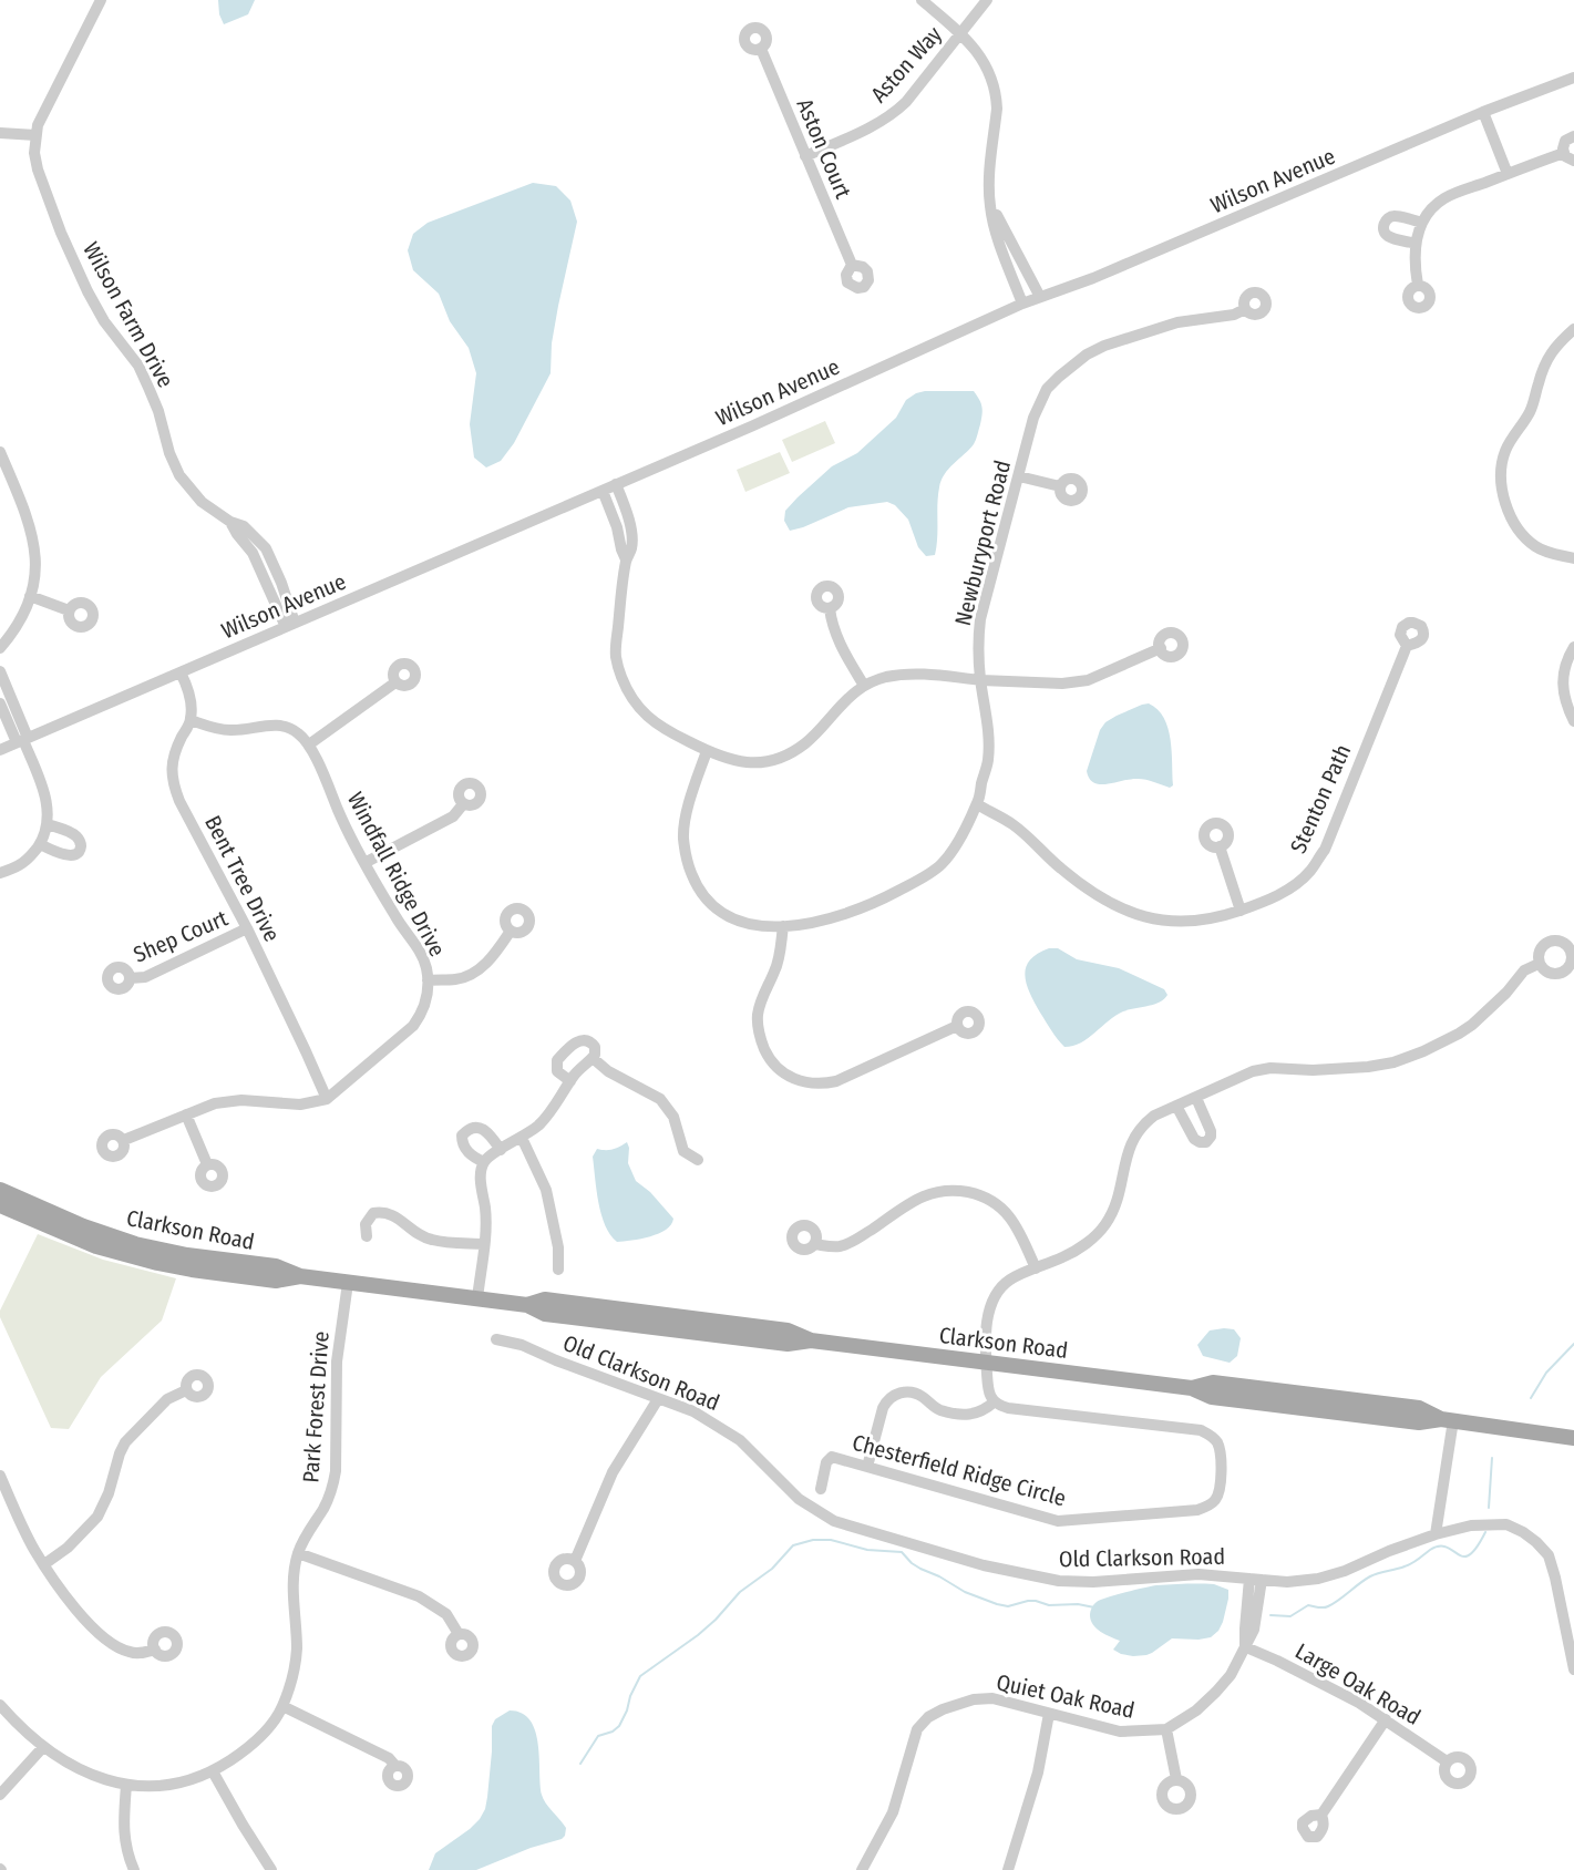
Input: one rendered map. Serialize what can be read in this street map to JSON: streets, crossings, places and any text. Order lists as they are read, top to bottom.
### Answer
{
  "streets": {
    "main road": ["Clarkson Road"],
    "street": [
      "Aston Way",
      "Aston Court",
      "Wilson Avenue",
      "Wilson Farm Drive",
      "Newburyport Road",
      "Stenton Path",
      "Windfall Ridge Drive",
      "Bent Tree Drive",
      "Shep Court",
      "Old Clarkson Road",
      "Park Forest Drive",
      "Chesterfield Ridge Circle",
      "Large Oak Road",
      "Quiet Oak Road"
    ]
  },
  "crossings": [
    ["Aston Way", "Aston Court"],
    ["Wilson Avenue", "Wilson Farm Drive"],
    ["Newburyport Road", "Stenton Path"],
    ["Windfall Ridge Drive", "Bent Tree Drive"],
    ["Bent Tree Drive", "Shep Court"],
    ["Clarkson Road", "Park Forest Drive"],
    ["Old Clarkson Road", "Quiet Oak Road"],
    ["Large Oak Road", "Quiet Oak Road"]
  ]
}
